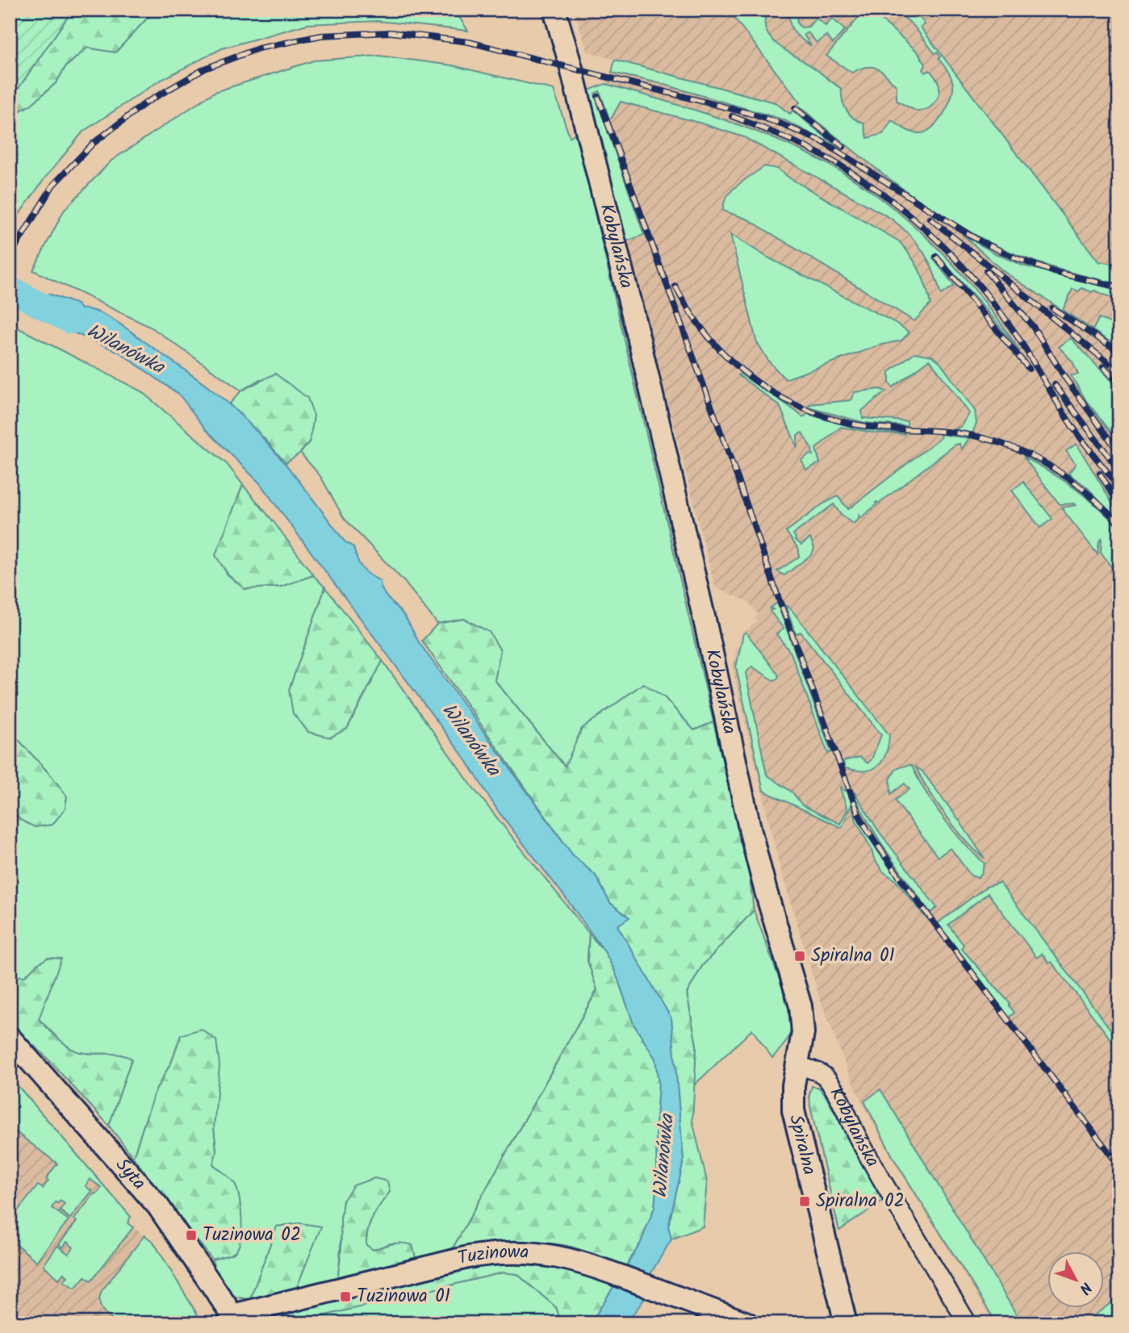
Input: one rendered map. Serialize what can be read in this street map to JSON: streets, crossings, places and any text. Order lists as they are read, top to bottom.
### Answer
{
  "streets": {
    "street": [
      "Kobylańska",
      "Spiralna",
      "Syta",
      "Tuzinowa"
    ]
  },
  "crossings": [
    ["Kobylańska", "Spiralna"],
    ["Syta", "Tuzinowa"]
  ],
  "water": ["Wilanówka"],
  "places": {
    "transit": [
      "Spiralna 01",
      "Spiralna 02",
      "Tuzinowa 02",
      "Tuzinowa 01"
    ]
  },
  "north": "bottom right"
}
